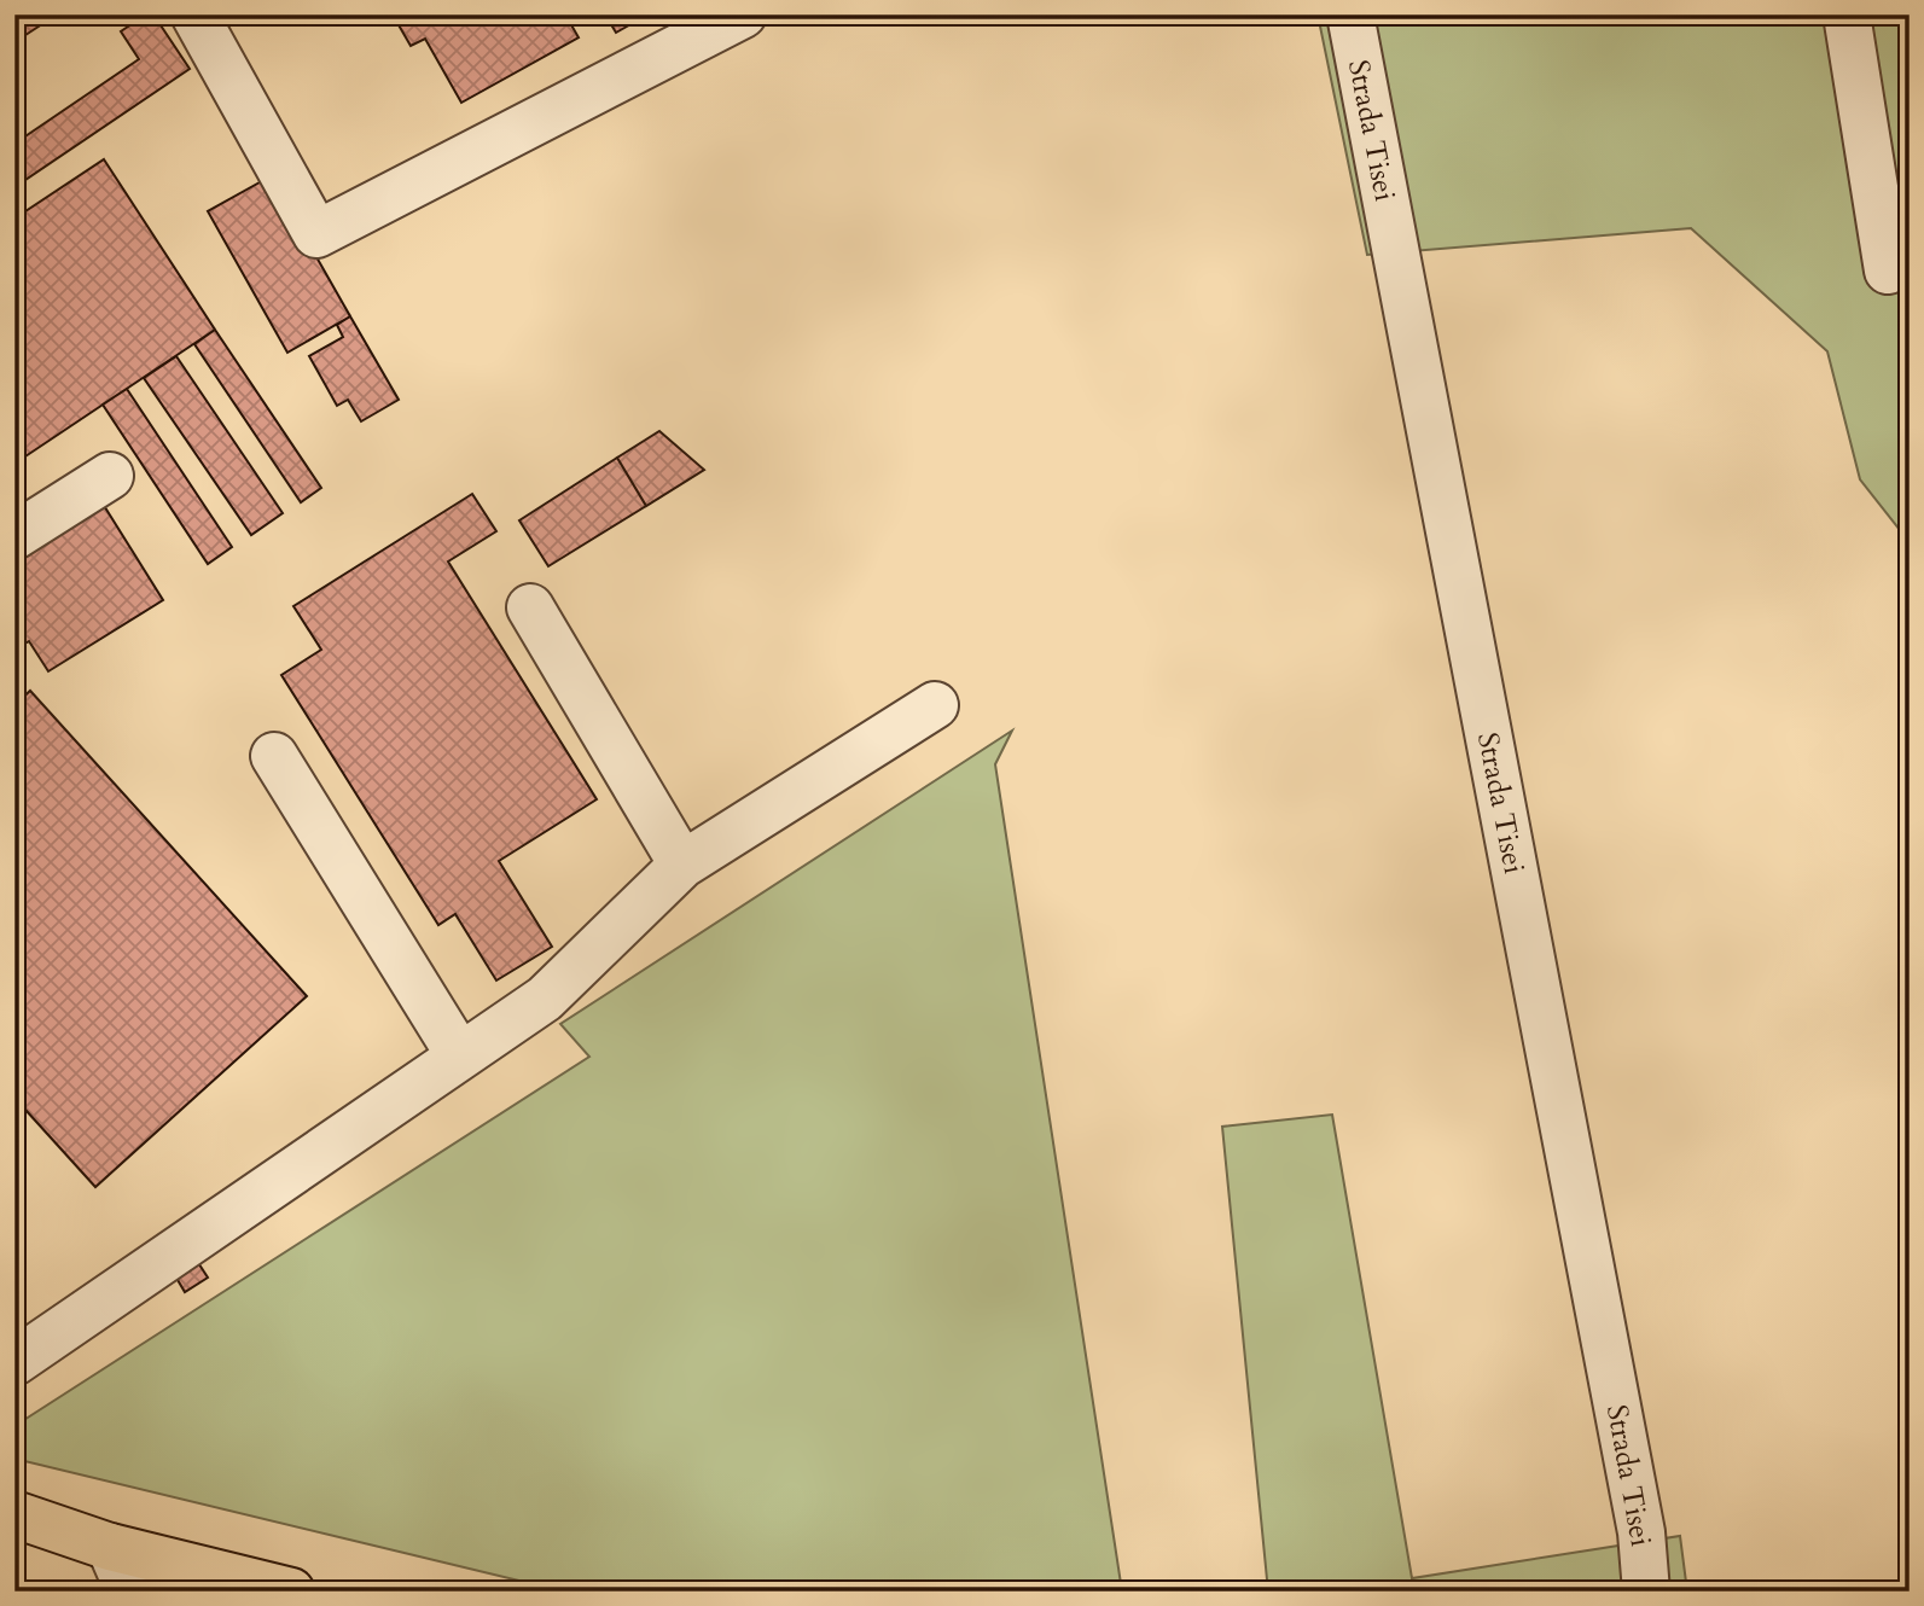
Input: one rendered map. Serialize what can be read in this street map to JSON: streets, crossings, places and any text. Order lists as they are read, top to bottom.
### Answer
{
  "streets": {
    "lane": ["Strada Tisei"]
  }
}
